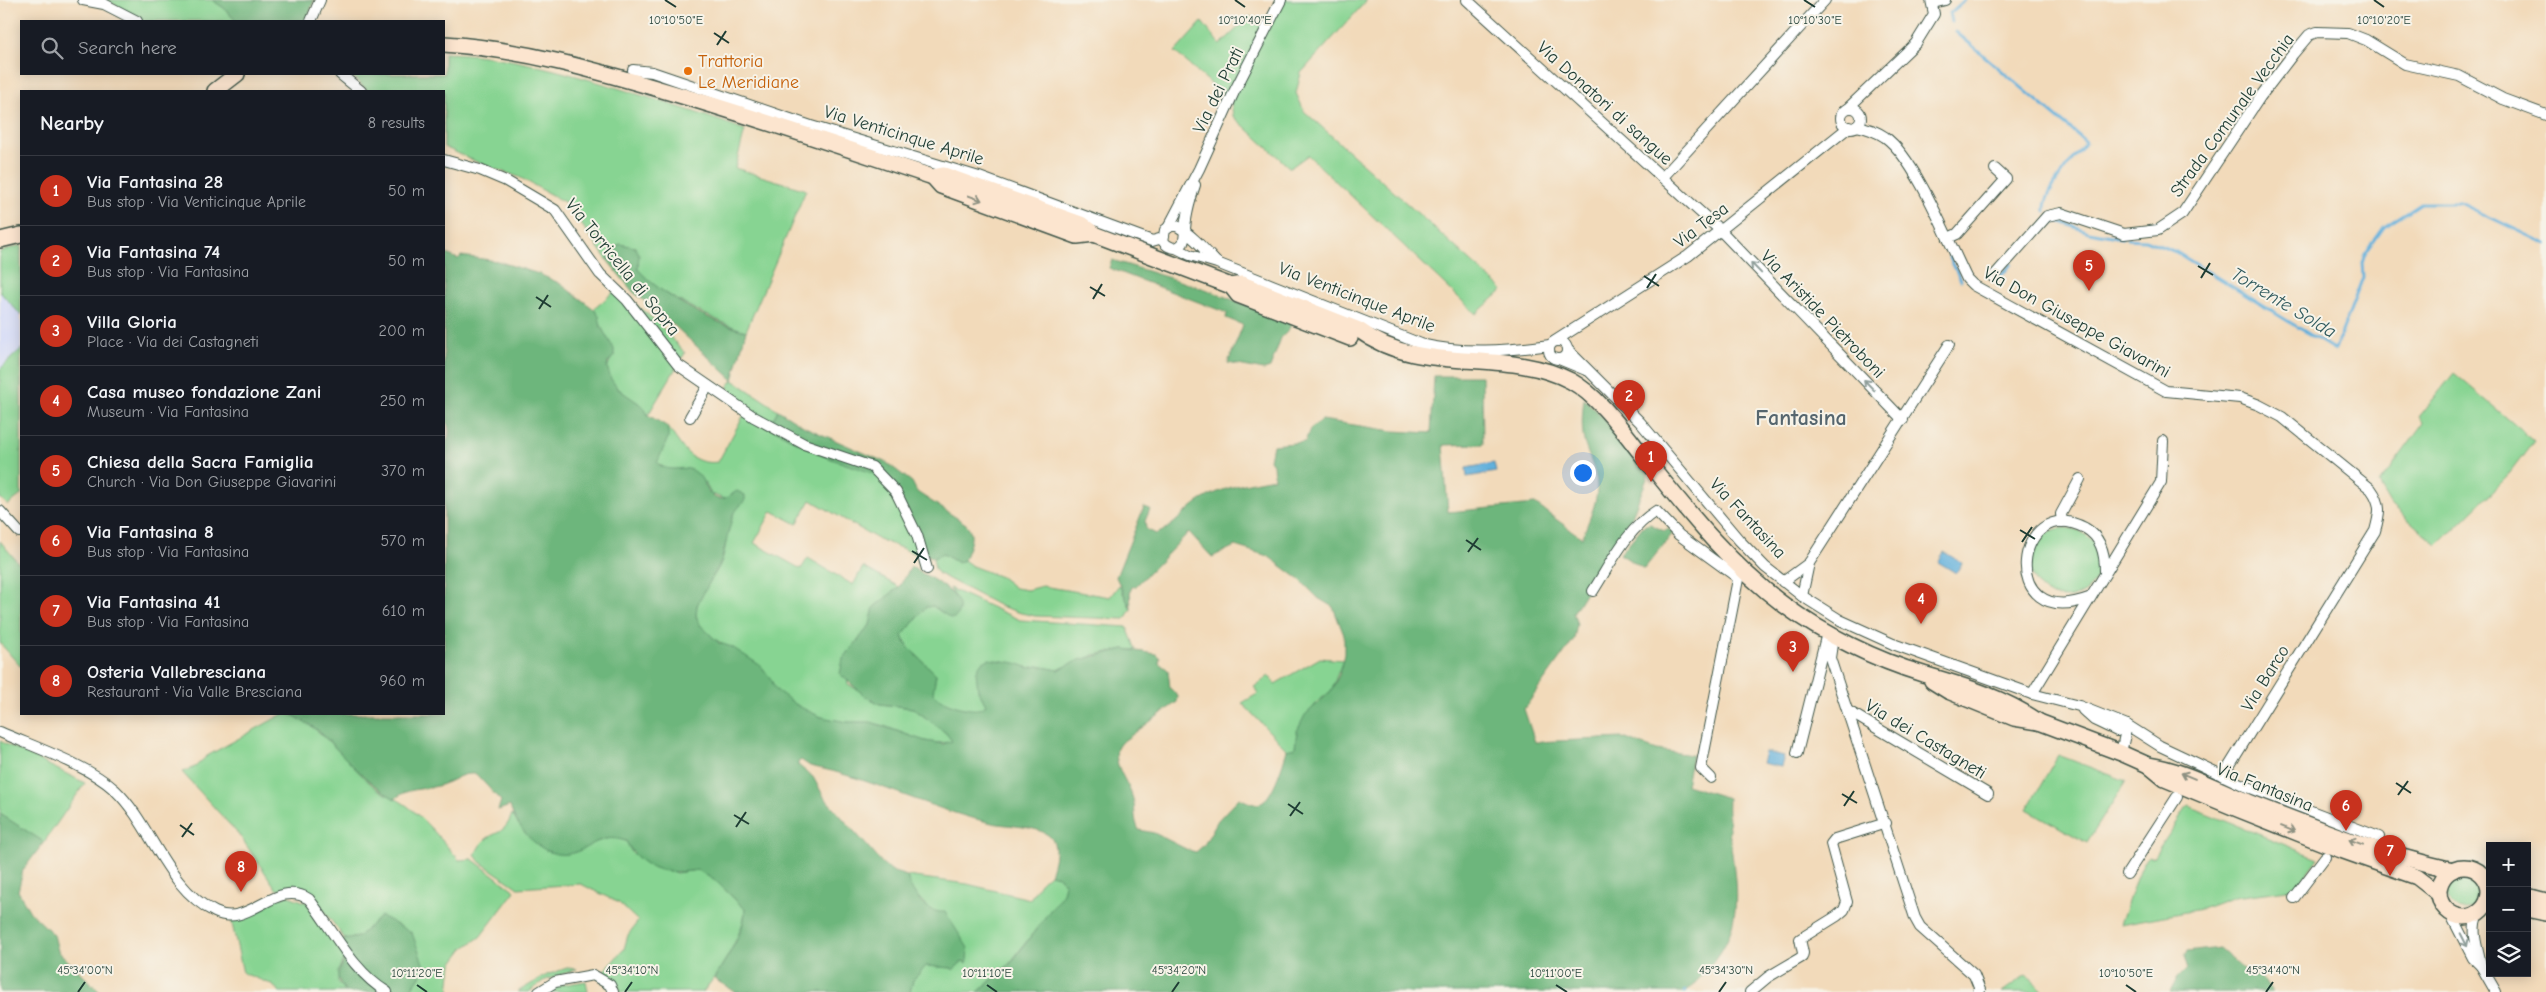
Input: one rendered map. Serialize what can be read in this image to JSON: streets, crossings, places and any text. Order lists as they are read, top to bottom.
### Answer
{
  "streets": {
    "street": [
      "Via dei Prati",
      "Via Donatori di sangue",
      "Strada Comunale Vecchia",
      "Via Venticinque Aprile",
      "Via Tesa",
      "Via Torricella di Sopra",
      "Via Aristide Pietroboni",
      "Via Don Giuseppe Giavarini",
      "Via Fantasina",
      "Via Barco",
      "Via dei Castagneti"
    ]
  },
  "crossings": [
    ["Via dei Prati", "Via Venticinque Aprile"],
    ["Via Donatori di sangue", "Via Tesa"],
    ["Via Donatori di sangue", "Via Aristide Pietroboni"],
    ["Via Venticinque Aprile", "Via Tesa"],
    ["Via Venticinque Aprile", "Via Fantasina"],
    ["Via Tesa", "Via Aristide Pietroboni"],
    ["Via Tesa", "Via Don Giuseppe Giavarini"],
    ["Via Tesa", "Via Fantasina"],
    ["Via Don Giuseppe Giavarini", "Via Barco"],
    ["Via Fantasina", "Via dei Castagneti"]
  ],
  "one_way": ["Via Aristide Pietroboni"],
  "districts": ["Fantasina"],
  "water": ["Torrente Solda"],
  "places": ["Trattoria Le Meridiane"],
  "page": {
    "search": "Search here",
    "heading": ["Nearby", "8 results"],
    "list": [
      {
        "mark": "1",
        "name": "Via Fantasina 28",
        "note": "Bus stop · Via Venticinque Aprile",
        "value": "50 m"
      },
      {
        "mark": "2",
        "name": "Via Fantasina 74",
        "note": "Bus stop · Via Fantasina",
        "value": "50 m"
      },
      {
        "mark": "3",
        "name": "Villa Gloria",
        "note": "Place · Via dei Castagneti",
        "value": "200 m"
      },
      {
        "mark": "4",
        "name": "Casa museo fondazione Zani",
        "note": "Museum · Via Fantasina",
        "value": "250 m"
      },
      {
        "mark": "5",
        "name": "Chiesa della Sacra Famiglia",
        "note": "Church · Via Don Giuseppe Giavarini",
        "value": "370 m"
      },
      {
        "mark": "6",
        "name": "Via Fantasina 8",
        "note": "Bus stop · Via Fantasina",
        "value": "570 m"
      },
      {
        "mark": "7",
        "name": "Via Fantasina 41",
        "note": "Bus stop · Via Fantasina",
        "value": "610 m"
      },
      {
        "mark": "8",
        "name": "Osteria Vallebresciana",
        "note": "Restaurant · Via Valle Bresciana",
        "value": "960 m"
      }
    ],
    "pins": [
      "5",
      "2",
      "1",
      "4",
      "3",
      "6",
      "7",
      "8"
    ],
    "map_buttons": ["+", "−"]
  },
  "coordinates": [
    "10°10'50\"E",
    "10°10'40\"E",
    "10°10'20\"E",
    "10°10'30\"E",
    "45°34'00\"N",
    "45°34'10\"N",
    "45°34'20\"N",
    "45°34'30\"N",
    "45°34'40\"N",
    "10°11'20\"E",
    "10°11'10\"E",
    "10°11'00\"E"
  ]
}
